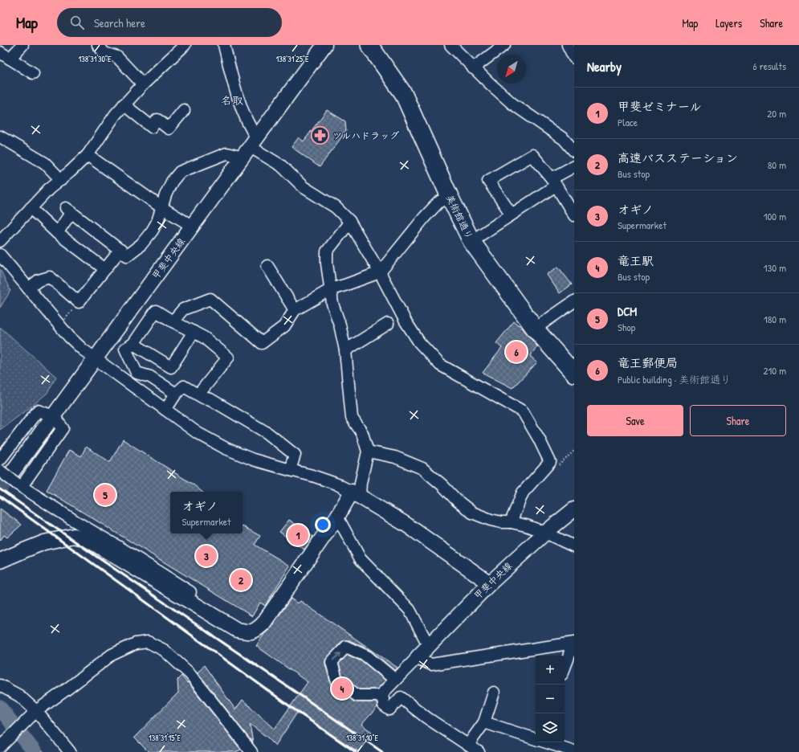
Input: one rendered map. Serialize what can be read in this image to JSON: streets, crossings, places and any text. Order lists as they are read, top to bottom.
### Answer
{
  "streets": {
    "highway": ["美術館通り"],
    "main road": ["甲斐中央線"]
  },
  "districts": ["名取"],
  "places": {
    "pharmacy": ["ツルハドラッグ"]
  },
  "north": "bottom left",
  "page": {
    "header": "Map",
    "search": "Search here",
    "nav": ["Map", "Layers", "Share"],
    "heading": ["Nearby", "6 results"],
    "list": [
      {
        "mark": "1",
        "name": "甲斐ゼミナール",
        "note": "Place",
        "value": "20 m"
      },
      {
        "mark": "2",
        "name": "高速バスステーション",
        "note": "Bus stop",
        "value": "80 m"
      },
      {
        "mark": "3",
        "name": "オギノ",
        "note": "Supermarket",
        "value": "100 m"
      },
      {
        "mark": "4",
        "name": "竜王駅",
        "note": "Bus stop",
        "value": "130 m"
      },
      {
        "mark": "5",
        "name": "DCM",
        "note": "Shop",
        "value": "180 m"
      },
      {
        "mark": "6",
        "name": "竜王郵便局",
        "note": "Public building · 美術館通り",
        "value": "210 m"
      }
    ],
    "pins": [
      "6",
      "5",
      "1",
      "3",
      "2",
      "4"
    ],
    "buttons": ["Save", "Share"],
    "popup": ["オギノ", "Supermarket"],
    "map_buttons": ["+", "−"]
  },
  "coordinates": [
    "138°31'30\"E",
    "138°31'25\"E",
    "138°31'15\"E",
    "138°31'10\"E"
  ]
}
